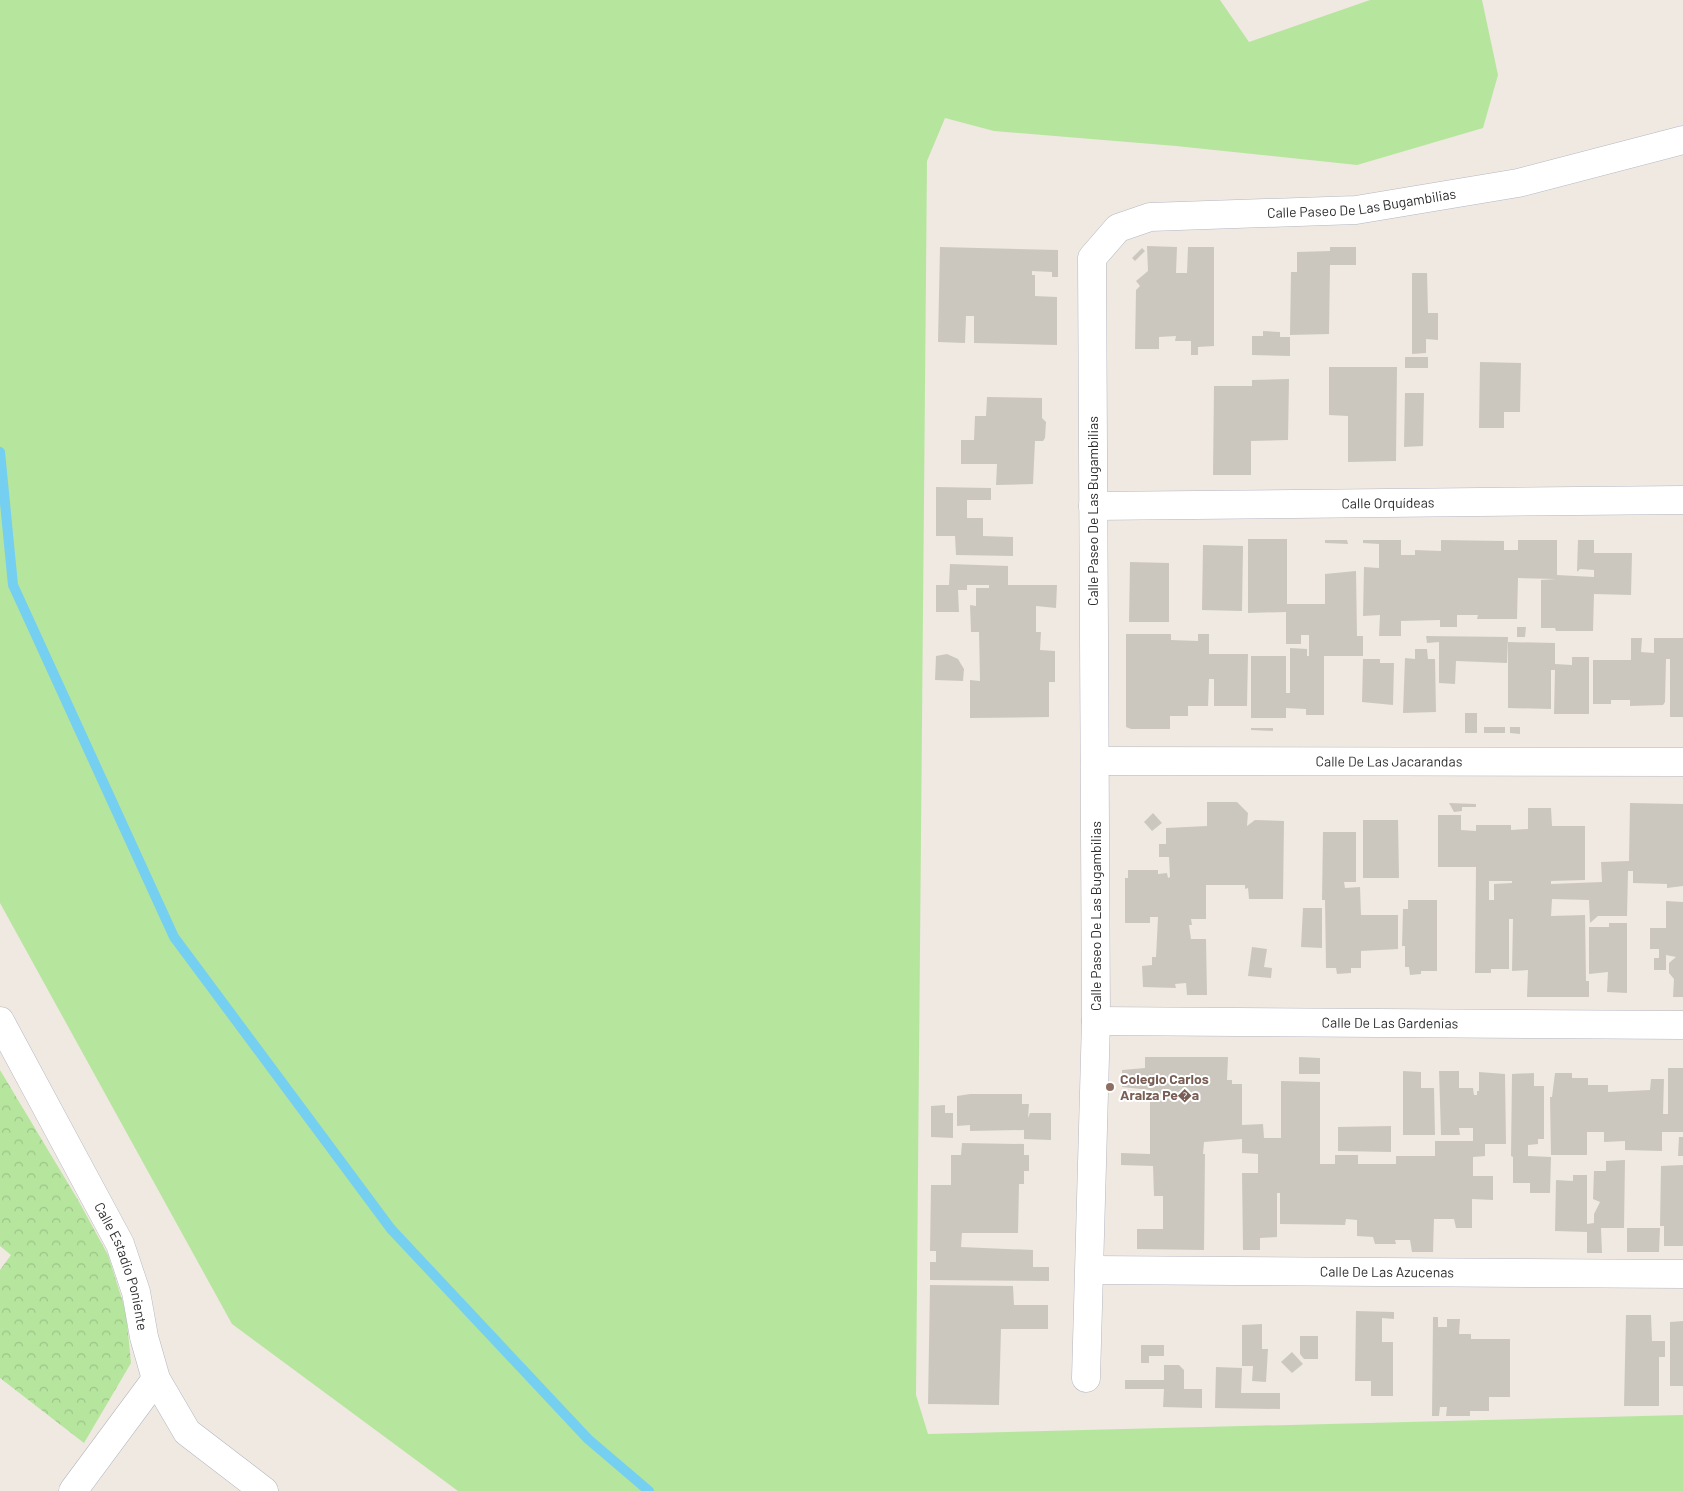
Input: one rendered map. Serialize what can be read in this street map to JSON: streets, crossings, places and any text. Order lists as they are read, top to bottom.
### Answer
{
  "streets": {
    "street": [
      "Calle Paseo De Las Bugambilias",
      "Calle Orquídeas",
      "Calle De Las Jacarandas",
      "Calle De Las Gardenias",
      "Calle Estadio Poniente",
      "Calle De Las Azucenas"
    ]
  },
  "crossings": [
    ["Calle Paseo De Las Bugambilias", "Calle Orquídeas"],
    ["Calle Paseo De Las Bugambilias", "Calle De Las Jacarandas"],
    ["Calle Paseo De Las Bugambilias", "Calle De Las Gardenias"],
    ["Calle Paseo De Las Bugambilias", "Calle De Las Azucenas"]
  ],
  "places": ["Colegio Carlos Araiza Pe�a"]
}
